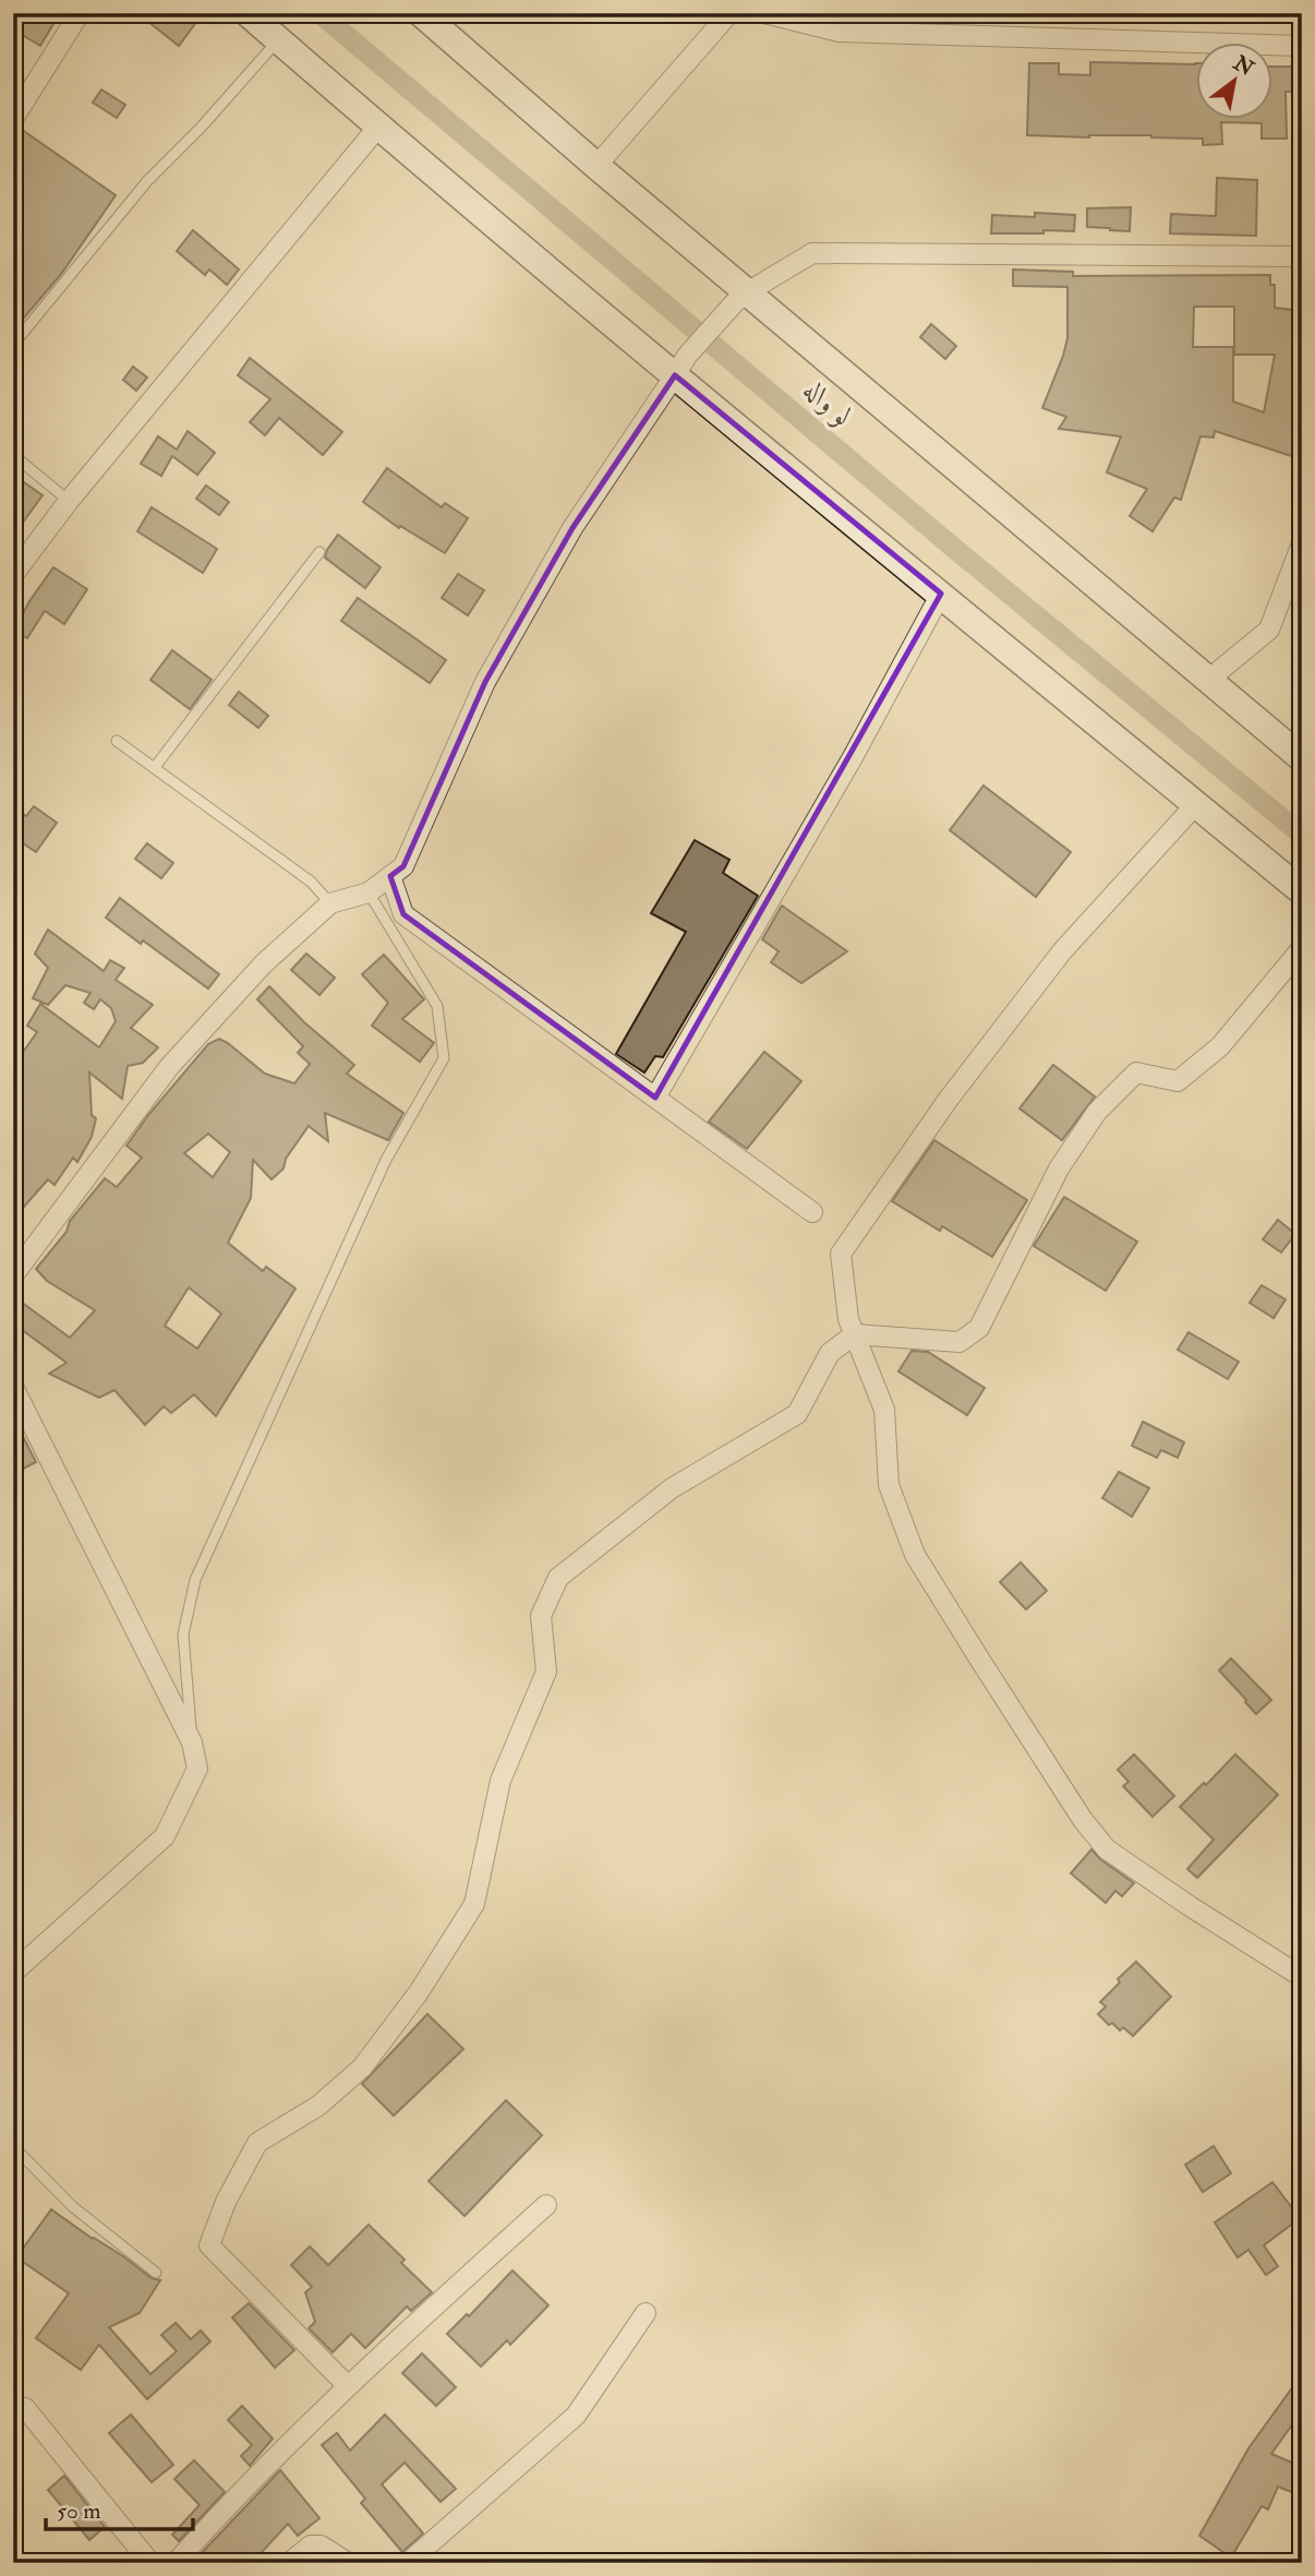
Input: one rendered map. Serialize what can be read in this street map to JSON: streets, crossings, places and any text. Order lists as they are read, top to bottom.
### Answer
{
  "water": ["لو واله"],
  "scale_bar": "50 m",
  "north": "top right"
}
